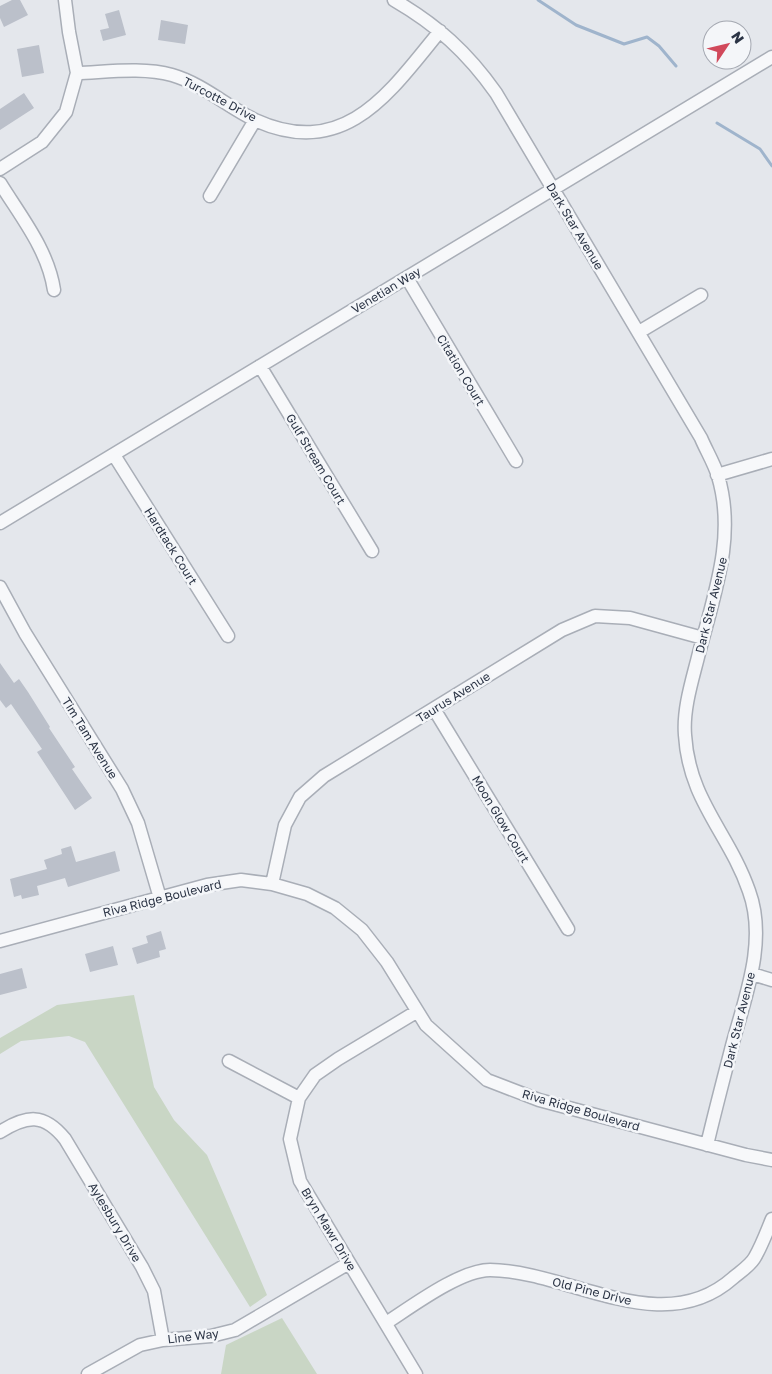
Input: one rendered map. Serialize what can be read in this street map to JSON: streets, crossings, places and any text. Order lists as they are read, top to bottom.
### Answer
{
  "streets": {
    "street": [
      "Turcotte Drive",
      "Dark Star Avenue",
      "Venetian Way",
      "Citation Court",
      "Gulf Stream Court",
      "Hardtack Court",
      "Taurus Avenue",
      "Tim Tam Avenue",
      "Moon Glow Court",
      "Riva Ridge Boulevard",
      "Aylesbury Drive",
      "Bryn Mawr Drive",
      "Old Pine Drive",
      "Line Way"
    ]
  },
  "crossings": [
    ["Turcotte Drive", "Dark Star Avenue"],
    ["Dark Star Avenue", "Venetian Way"],
    ["Dark Star Avenue", "Taurus Avenue"],
    ["Dark Star Avenue", "Riva Ridge Boulevard"],
    ["Venetian Way", "Citation Court"],
    ["Venetian Way", "Gulf Stream Court"],
    ["Venetian Way", "Hardtack Court"],
    ["Taurus Avenue", "Moon Glow Court"],
    ["Taurus Avenue", "Riva Ridge Boulevard"],
    ["Tim Tam Avenue", "Riva Ridge Boulevard"],
    ["Riva Ridge Boulevard", "Bryn Mawr Drive"],
    ["Aylesbury Drive", "Line Way"],
    ["Bryn Mawr Drive", "Old Pine Drive"],
    ["Bryn Mawr Drive", "Line Way"]
  ],
  "north": "top right"
}
